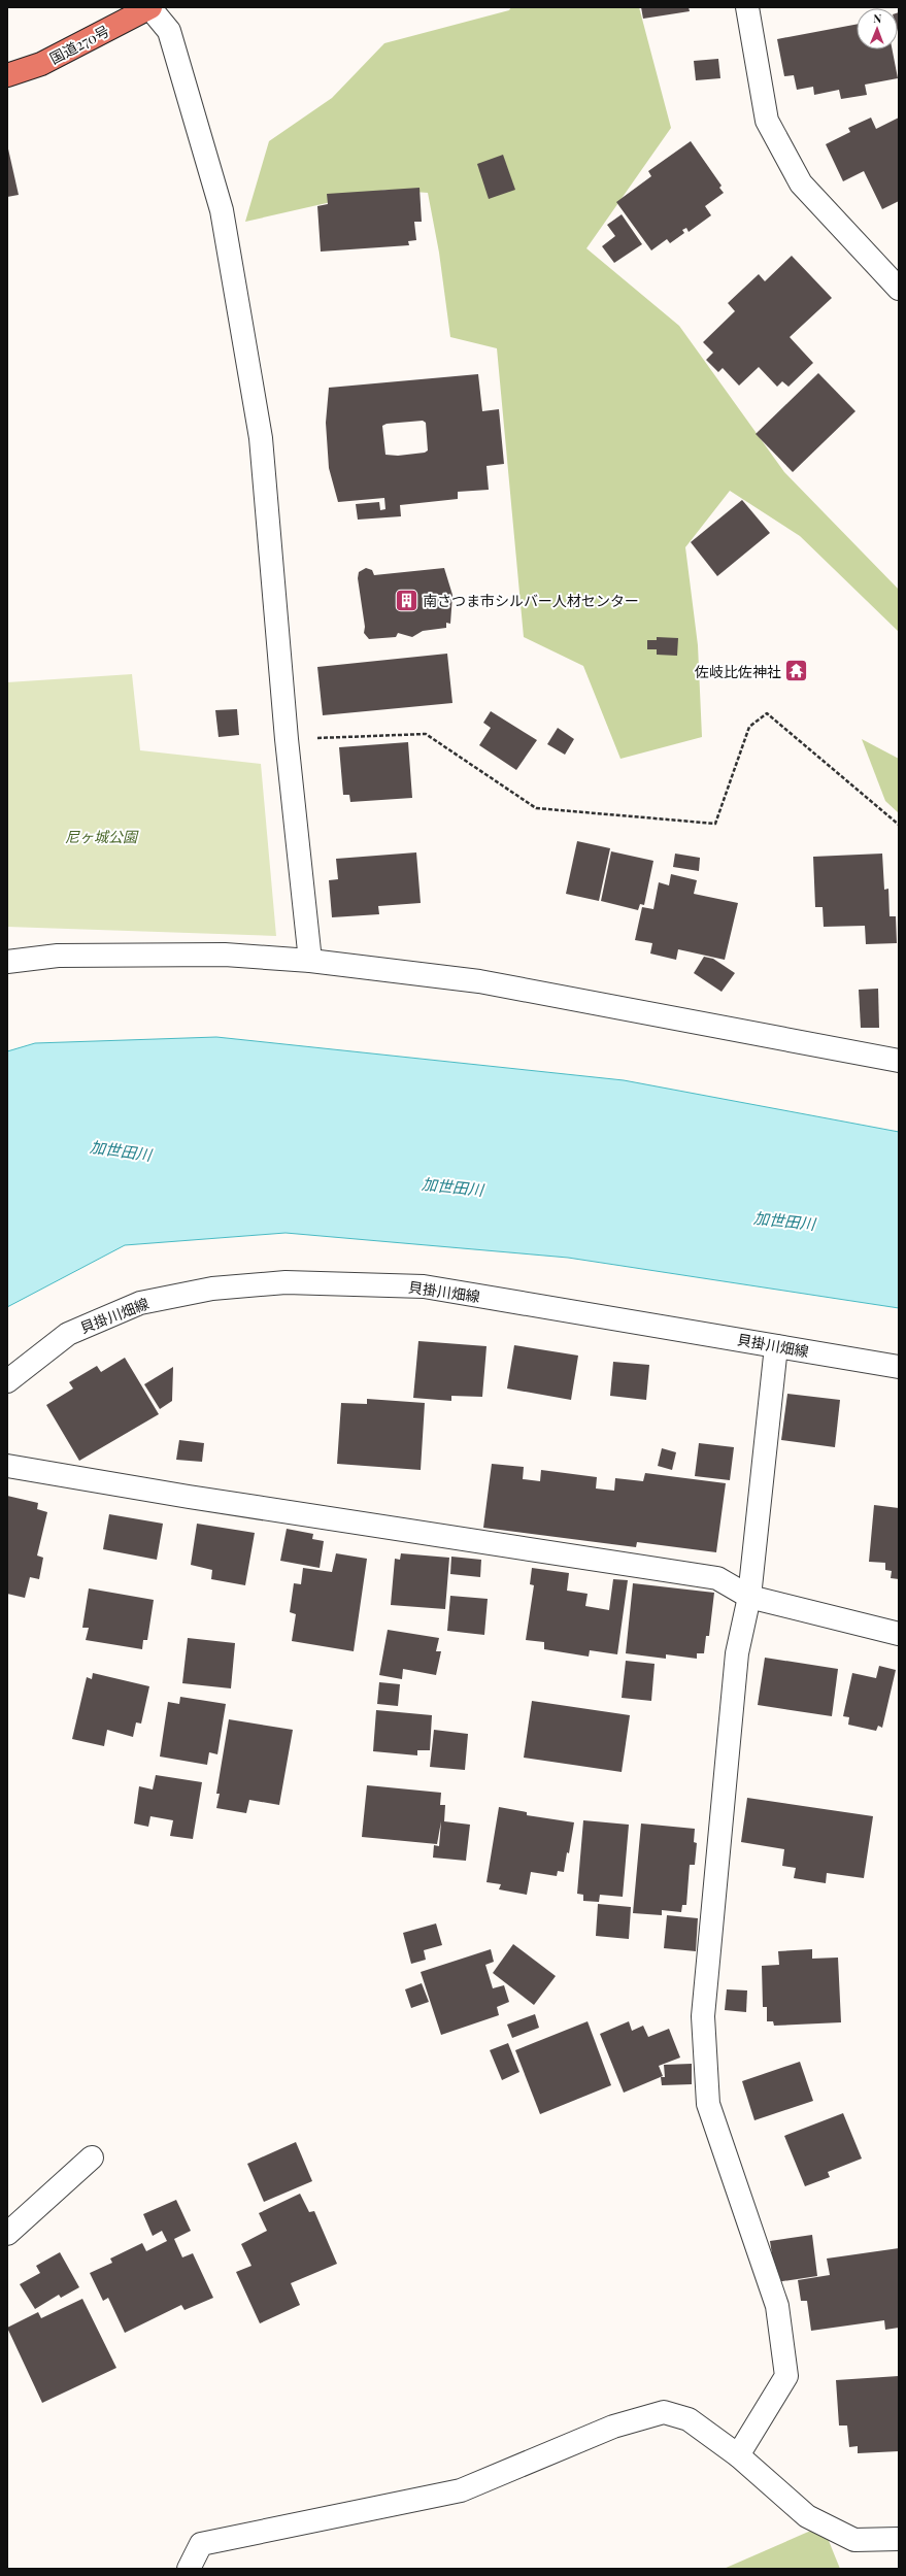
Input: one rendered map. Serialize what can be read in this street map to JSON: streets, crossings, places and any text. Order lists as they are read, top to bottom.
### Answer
{
  "streets": {
    "highway": ["国道270号"],
    "street": ["貝掛川畑線"]
  },
  "water": ["加世田川"],
  "parks": ["尼ヶ城公園"],
  "places": {
    "building": ["南さつま市シルバー人材センター"],
    "temple": ["佐岐比佐神社"]
  },
  "north": "top"
}
